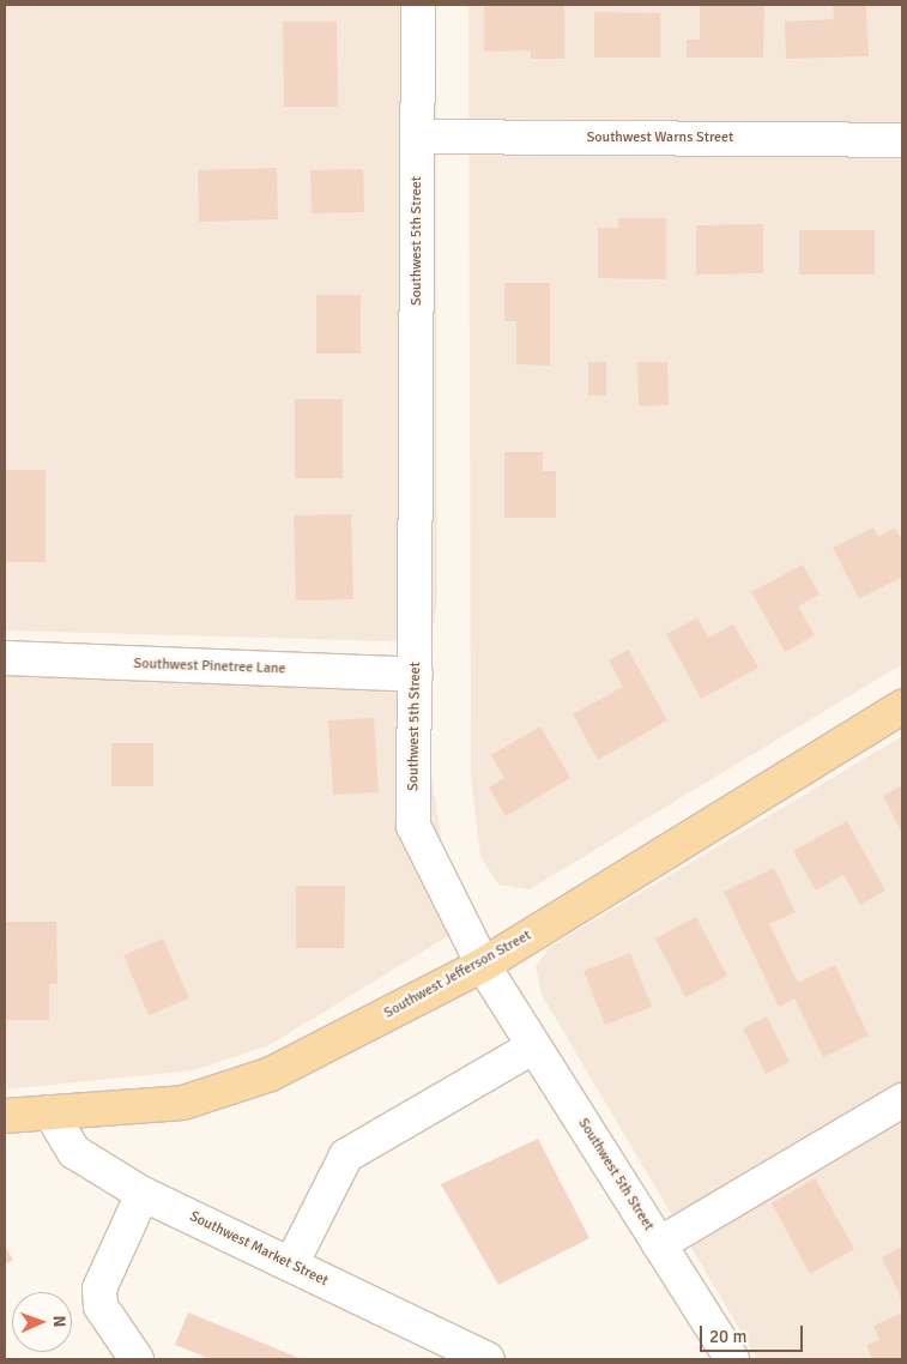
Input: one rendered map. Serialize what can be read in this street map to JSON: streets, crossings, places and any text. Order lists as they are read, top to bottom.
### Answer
{
  "streets": {
    "main road": ["Southwest Jefferson Street"],
    "street": [
      "Southwest Warns Street",
      "Southwest 5th Street",
      "Southwest Pinetree Lane",
      "Southwest Market Street"
    ]
  },
  "crossings": [
    ["Southwest Warns Street", "Southwest 5th Street"],
    ["Southwest 5th Street", "Southwest Pinetree Lane"],
    ["Southwest 5th Street", "Southwest Jefferson Street"],
    ["Southwest Jefferson Street", "Southwest Market Street"]
  ],
  "scale_bar": "20 m",
  "north": "right"
}
